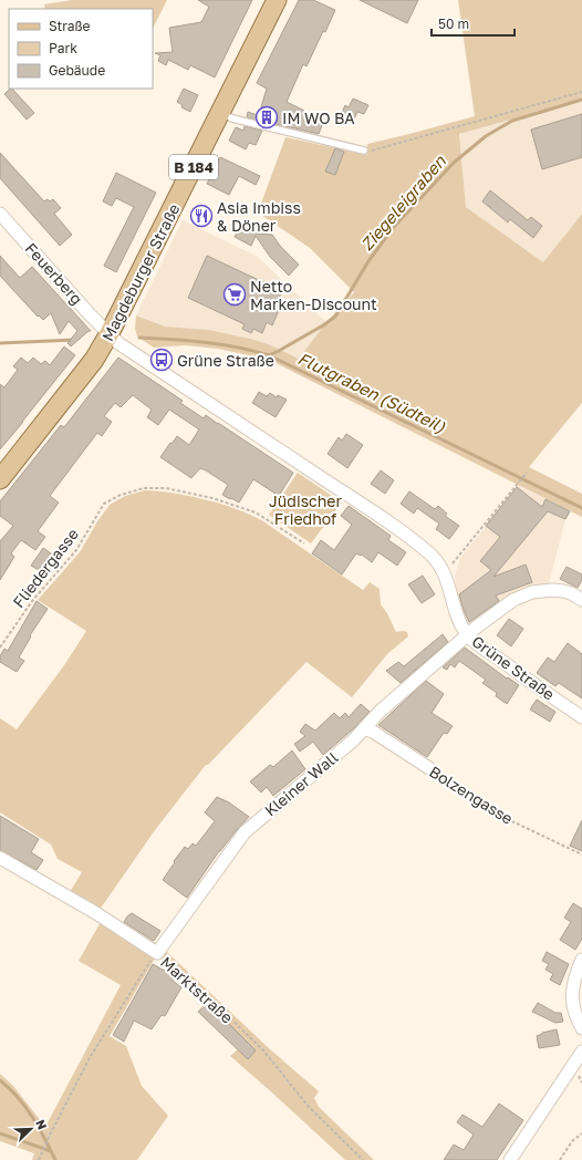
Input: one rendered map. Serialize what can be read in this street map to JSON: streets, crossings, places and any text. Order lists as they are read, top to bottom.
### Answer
{
  "streets": {
    "main road": ["B 184", "Magdeburger Straße"],
    "street": [
      "Feuerberg",
      "Grüne Straße",
      "Kleiner Wall",
      "Bolzengasse",
      "Marktstraße"
    ],
    "path": ["Fliedergasse"]
  },
  "crossings": [
    ["Magdeburger Straße", "Feuerberg"],
    ["Magdeburger Straße", "Grüne Straße"],
    ["Feuerberg", "Grüne Straße"],
    ["Grüne Straße", "Kleiner Wall"],
    ["Kleiner Wall", "Bolzengasse"],
    ["Kleiner Wall", "Marktstraße"]
  ],
  "water": ["Ziegeleigraben", "Flutgraben (Südteil)"],
  "parks": ["Jüdischer Friedhof"],
  "places": {
    "building": ["IM WO BA"],
    "restaurant": ["Asia Imbiss & Döner"],
    "supermarket": ["Netto Marken-Discount"],
    "bus stop": ["Grüne Straße"]
  },
  "legend": ["Straße", "Park", "Gebäude"],
  "scale_bar": "50 m",
  "north": "top right"
}
